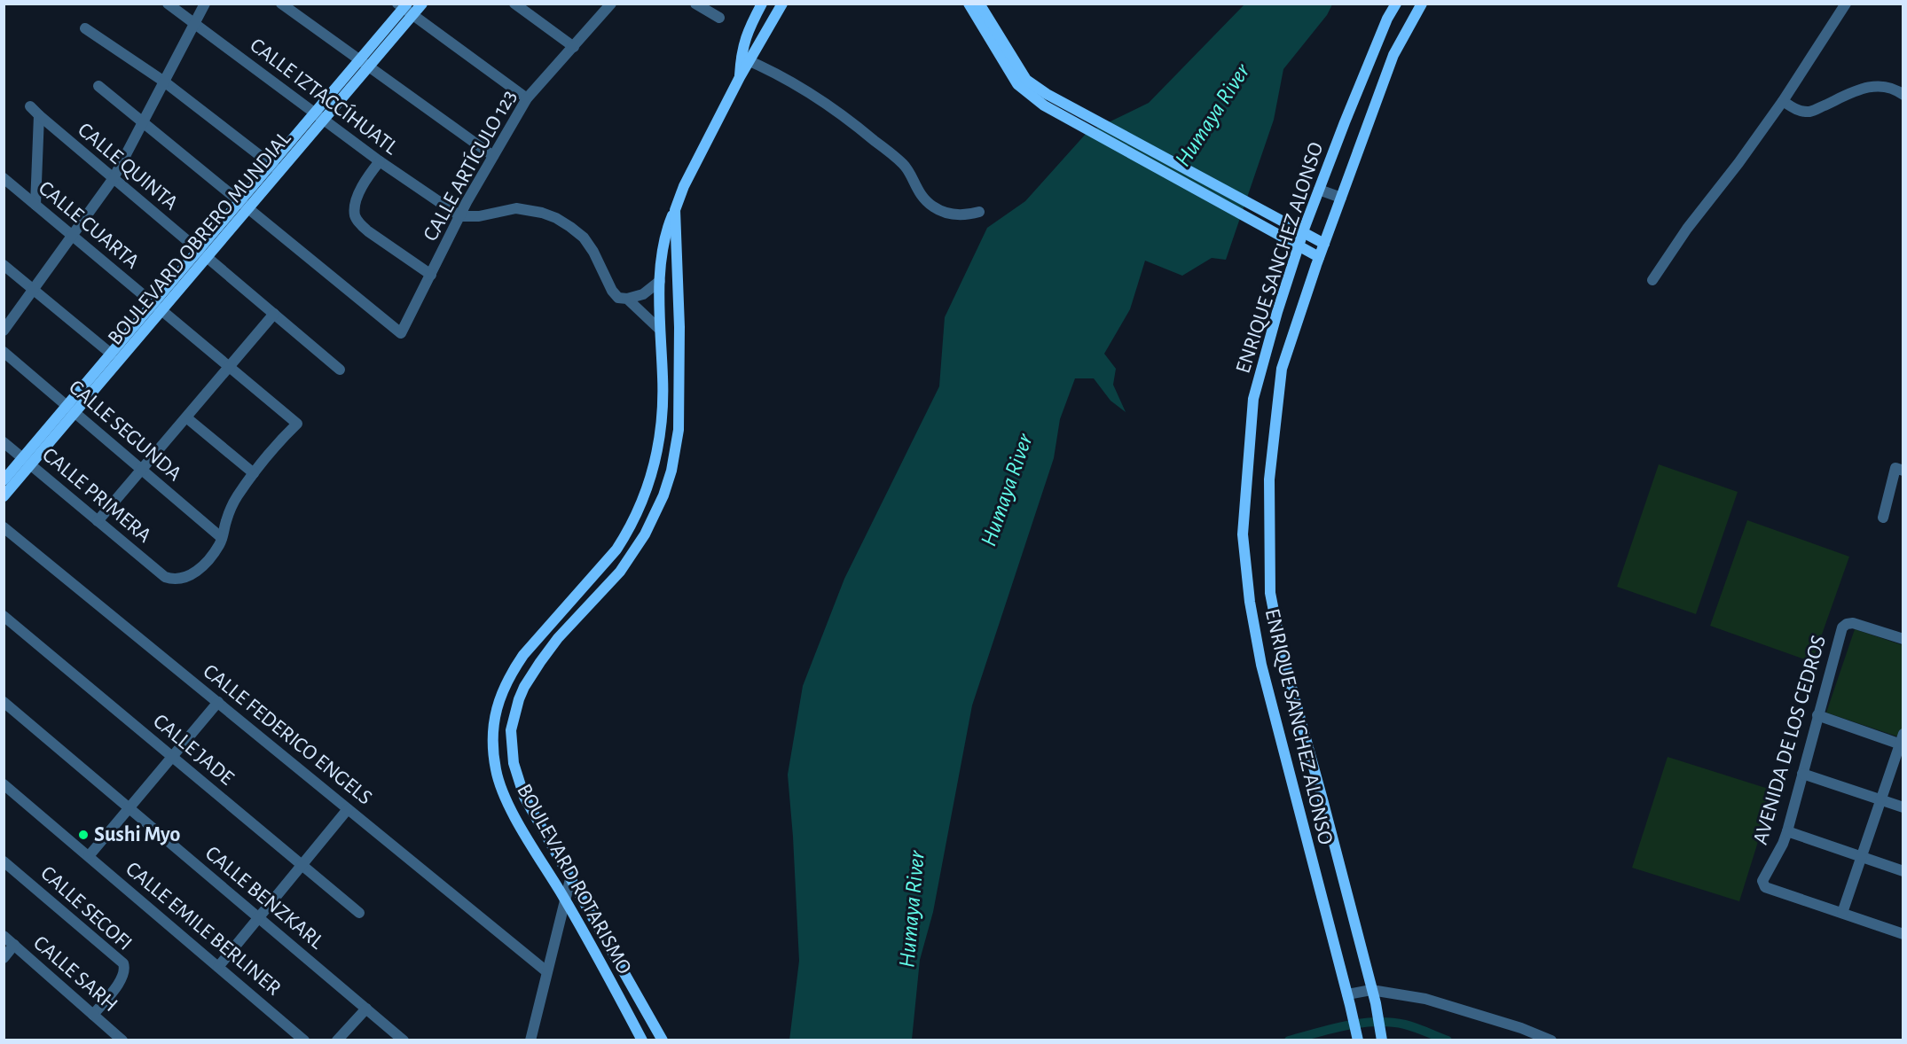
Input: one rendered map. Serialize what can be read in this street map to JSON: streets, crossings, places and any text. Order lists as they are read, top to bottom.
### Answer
{
  "streets": {
    "street": [
      "CALLE IZTACCÍHUATL",
      "CALLE ARTÍCULO 123",
      "CALLE QUINTA",
      "CALLE CUARTA",
      "BOULEVARD OBRERO MUNDIAL",
      "ENRIQUE SANCHEZ ALONSO",
      "CALLE SEGUNDA",
      "CALLE PRIMERA",
      "CALLE FEDERICO ENGELS",
      "AVENIDA DE LOS CEDROS",
      "CALLE JADE",
      "BOULEVARD ROTARISMO",
      "CALLE BENZKARL",
      "CALLE SECOFI",
      "CALLE EMILE BERLINER",
      "CALLE SARH"
    ]
  },
  "crossings": [
    ["CALLE IZTACCÍHUATL", "CALLE ARTÍCULO 123"],
    ["CALLE IZTACCÍHUATL", "BOULEVARD OBRERO MUNDIAL"],
    ["CALLE ARTÍCULO 123", "BOULEVARD OBRERO MUNDIAL"],
    ["CALLE QUINTA", "BOULEVARD OBRERO MUNDIAL"],
    ["CALLE CUARTA", "BOULEVARD OBRERO MUNDIAL"],
    ["BOULEVARD OBRERO MUNDIAL", "CALLE SEGUNDA"],
    ["BOULEVARD OBRERO MUNDIAL", "CALLE PRIMERA"],
    ["CALLE SEGUNDA", "CALLE PRIMERA"],
    ["CALLE SECOFI", "CALLE SARH"]
  ],
  "water": ["Humaya River"],
  "places": ["Sushi Myo"]
}
